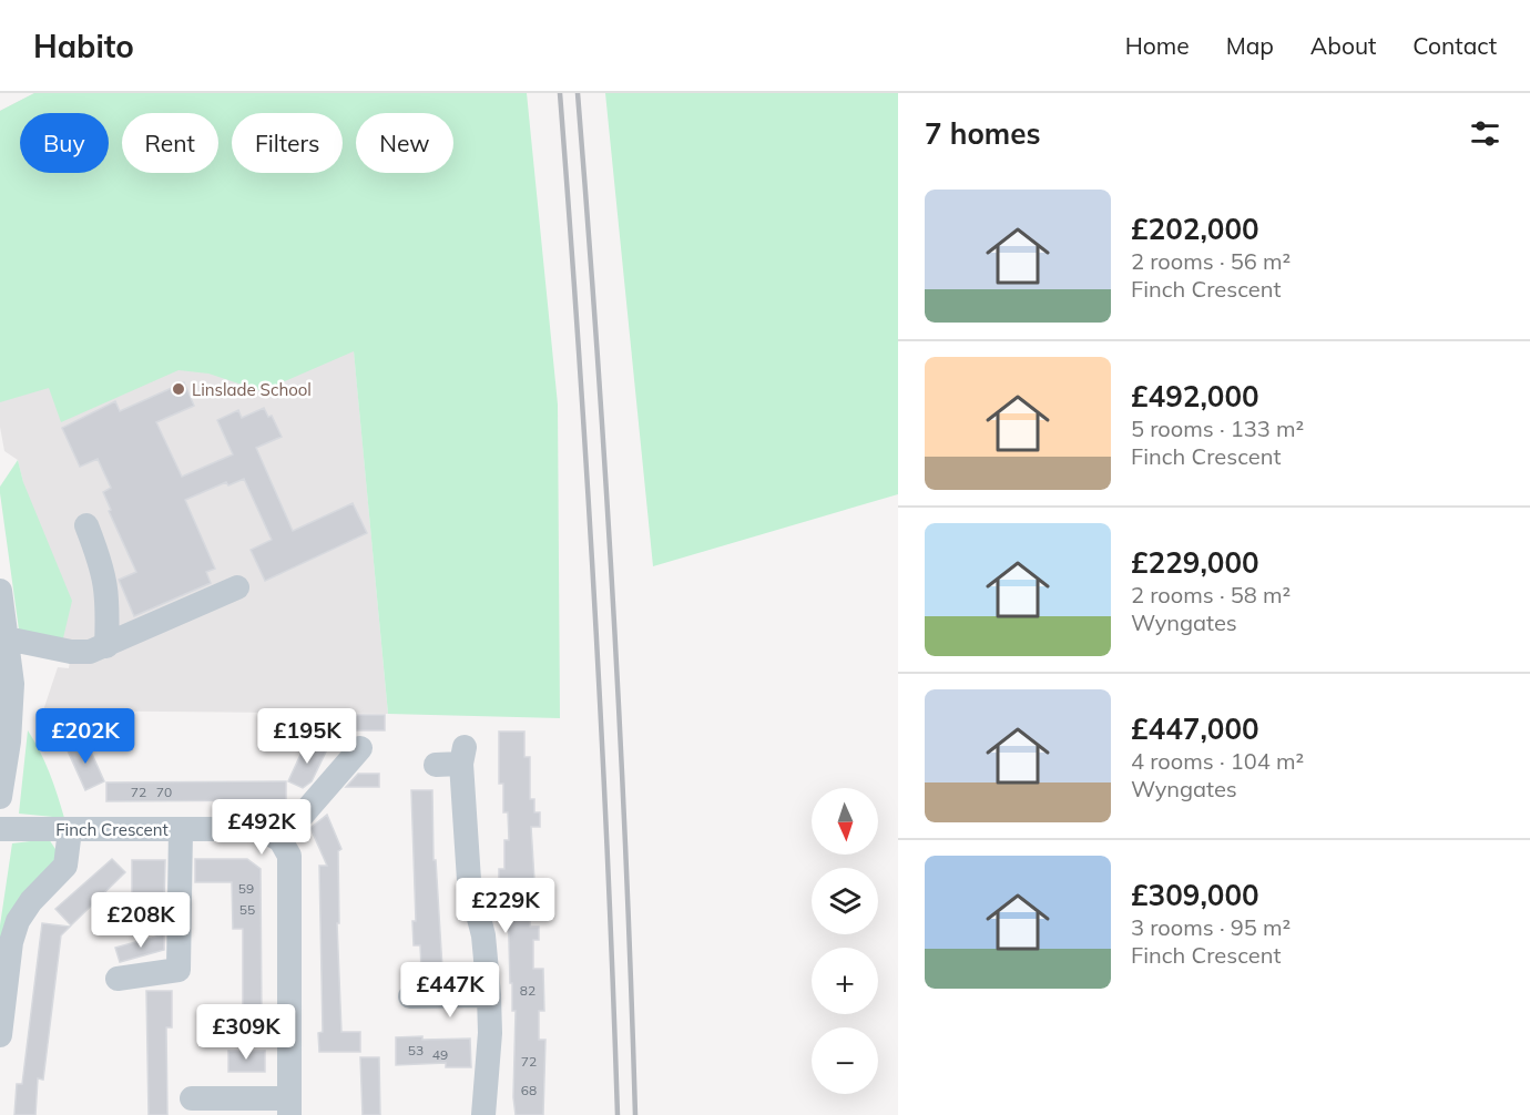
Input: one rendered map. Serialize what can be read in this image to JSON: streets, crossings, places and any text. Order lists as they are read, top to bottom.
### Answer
{
  "streets": {
    "street": ["Finch Crescent"]
  },
  "places": ["Linslade School"],
  "house_numbers": [
    "72",
    "70",
    "59",
    "55",
    "82",
    "53",
    "49",
    "72",
    "68"
  ],
  "north": "bottom",
  "page": {
    "header": "Habito",
    "nav": [
      "Home",
      "Map",
      "About",
      "Contact"
    ],
    "heading": "7 homes",
    "chip": [
      "Buy",
      "Rent",
      "Filters",
      "New"
    ],
    "list": [
      {
        "name": "£202,000",
        "note": "2 rooms · 56 m² · Finch Crescent"
      },
      {
        "name": "£492,000",
        "note": "5 rooms · 133 m² · Finch Crescent"
      },
      {
        "name": "£229,000",
        "note": "2 rooms · 58 m² · Wyngates"
      },
      {
        "name": "£447,000",
        "note": "4 rooms · 104 m² · Wyngates"
      },
      {
        "name": "£309,000",
        "note": "3 rooms · 95 m² · Finch Crescent"
      }
    ],
    "price": [
      "£202K",
      "£195K",
      "£492K",
      "£229K",
      "£208K",
      "£447K",
      "£309K"
    ],
    "map_buttons": ["+", "−"]
  }
}
